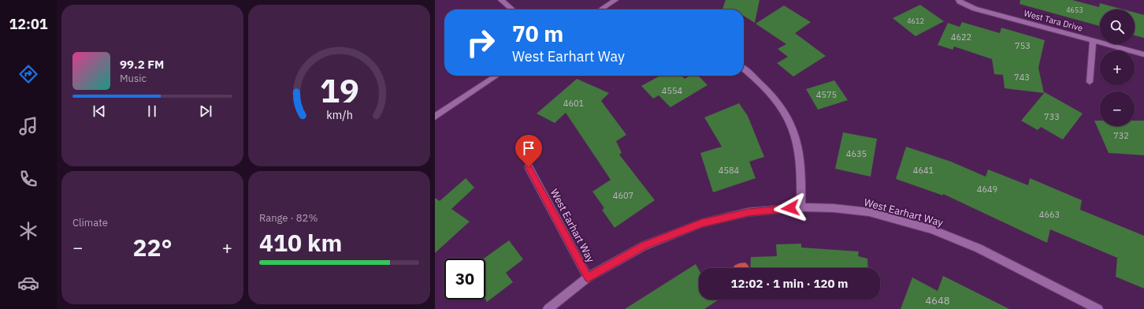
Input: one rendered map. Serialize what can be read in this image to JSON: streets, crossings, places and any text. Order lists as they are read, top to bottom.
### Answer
{
  "streets": {
    "street": ["West Tara Drive", "West Earhart Way"]
  },
  "house_numbers": [
    "4653",
    "4612",
    "4622",
    "753",
    "743",
    "4554",
    "4575",
    "4601",
    "733",
    "732",
    "4635",
    "4584",
    "4641",
    "4649",
    "4607",
    "4663",
    "4648"
  ],
  "page": {
    "tabs": "12:01",
    "map_buttons": ["+", "−"],
    "turn": ["70 m", "West Earhart Way"],
    "song": ["99.2 FM", "Music"],
    "tile": [
      "Climate",
      ["Range · 82%", "410 km"]
    ],
    "heat": ["−", "22°", "+"],
    "limit": "30",
    "trip": "12:02 · 1 min · 120 m",
    "gauge": ["19", "km/h"]
  }
}
